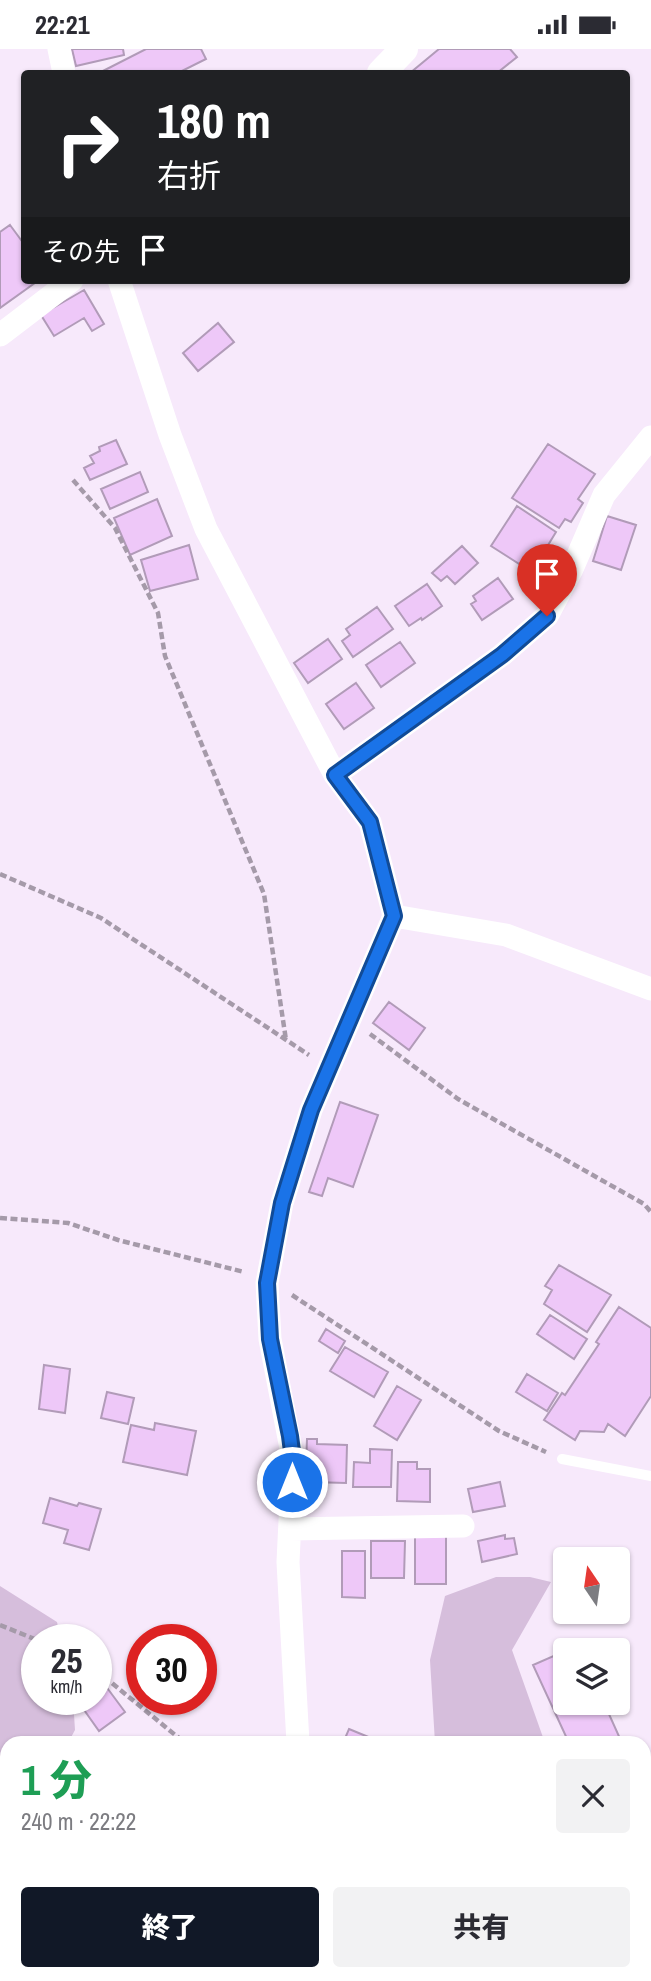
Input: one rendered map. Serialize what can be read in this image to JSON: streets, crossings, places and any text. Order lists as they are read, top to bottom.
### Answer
{
  "north": "top",
  "page": {
    "status": "22:21",
    "turn": ["180 m", "右折"],
    "then": "その先",
    "speed": "25 km/h",
    "limit": "30",
    "heading": ["1 分", "240 m · 22:22"],
    "buttons": ["終了", "共有"]
  }
}
